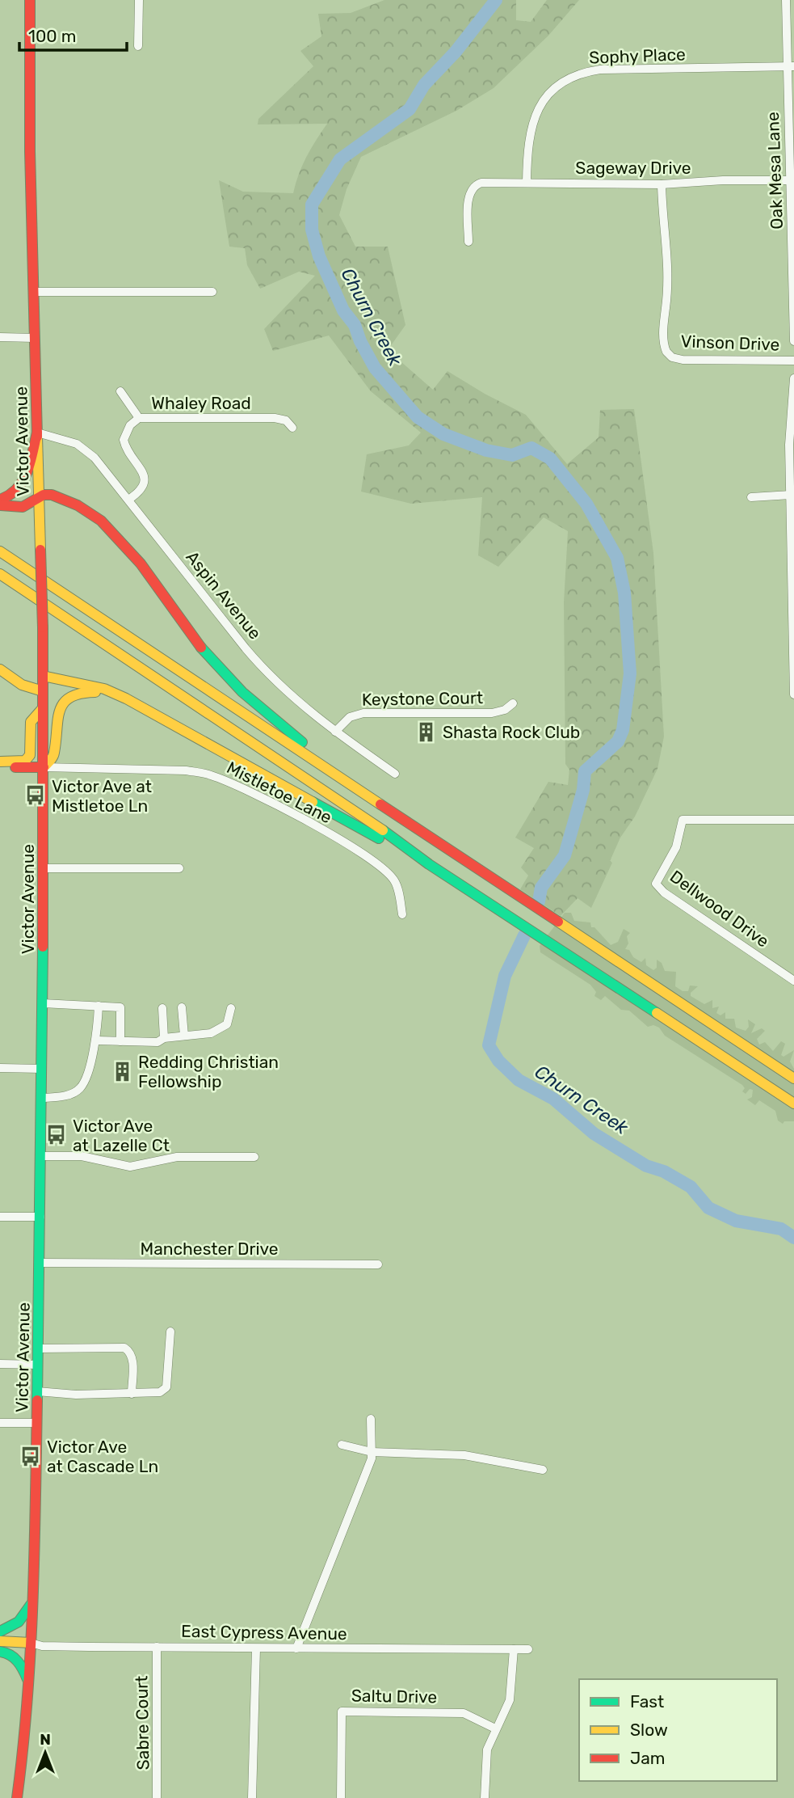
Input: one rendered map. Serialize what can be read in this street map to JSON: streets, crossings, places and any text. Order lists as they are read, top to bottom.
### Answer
{
  "streets": {
    "main road": ["Victor Avenue", "Mistletoe Lane", "East Cypress Avenue"],
    "street": [
      "Sophy Place",
      "Sageway Drive",
      "Oak Mesa Lane",
      "Vinson Drive",
      "Whaley Road",
      "Aspin Avenue",
      "Keystone Court",
      "Dellwood Drive",
      "Manchester Drive",
      "Saltu Drive",
      "Sabre Court"
    ]
  },
  "crossings": [
    ["Sophy Place", "Sageway Drive"],
    ["Sophy Place", "Oak Mesa Lane"],
    ["Sageway Drive", "Oak Mesa Lane"],
    ["Sageway Drive", "Vinson Drive"],
    ["Whaley Road", "Aspin Avenue"],
    ["Victor Avenue", "Aspin Avenue"],
    ["Victor Avenue", "Mistletoe Lane"],
    ["Victor Avenue", "Manchester Drive"],
    ["Victor Avenue", "East Cypress Avenue"],
    ["Aspin Avenue", "Keystone Court"],
    ["East Cypress Avenue", "Sabre Court"]
  ],
  "water": ["Churn Creek"],
  "places": {
    "building": ["Shasta Rock Club", "Redding Christian Fellowship"],
    "bus stop": ["Victor Ave at Mistletoe Ln", "Victor Ave at Lazelle Ct", "Victor Ave at Cascade Ln"]
  },
  "legend": ["Fast", "Slow", "Jam"],
  "scale_bar": "100 m",
  "north": "top"
}
